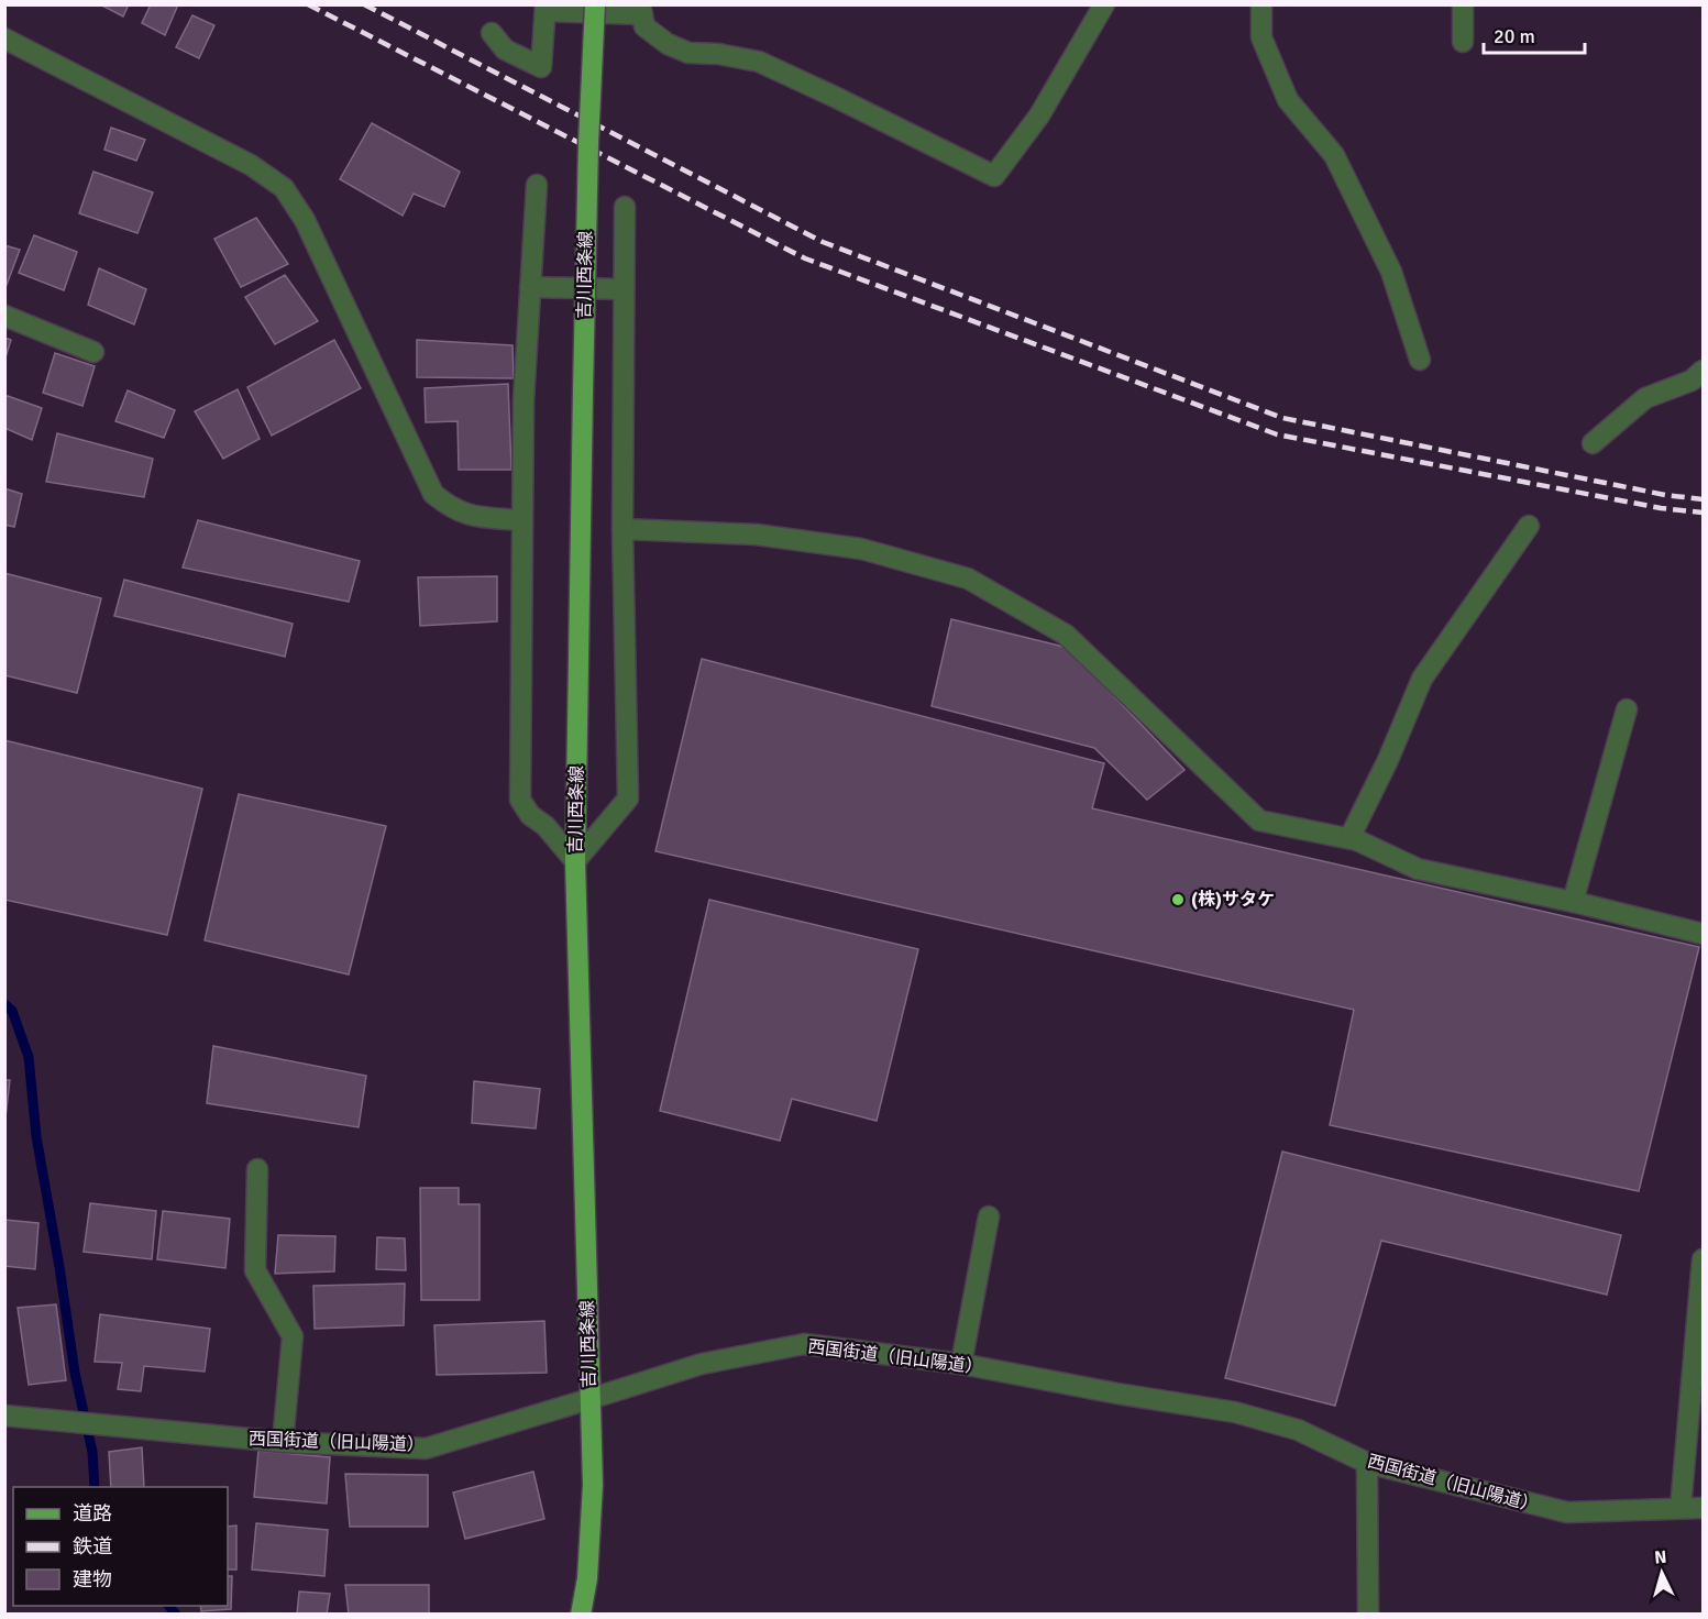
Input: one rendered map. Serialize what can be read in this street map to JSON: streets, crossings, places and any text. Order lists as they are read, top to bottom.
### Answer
{
  "streets": {
    "main road": ["吉川西条線"],
    "street": ["西国街道（旧山陽道）"]
  },
  "crossings": [
    ["吉川西条線", "西国街道（旧山陽道）"]
  ],
  "places": ["(株)サタケ"],
  "legend": ["道路", "鉄道", "建物"],
  "scale_bar": "20 m",
  "north": "top"
}
